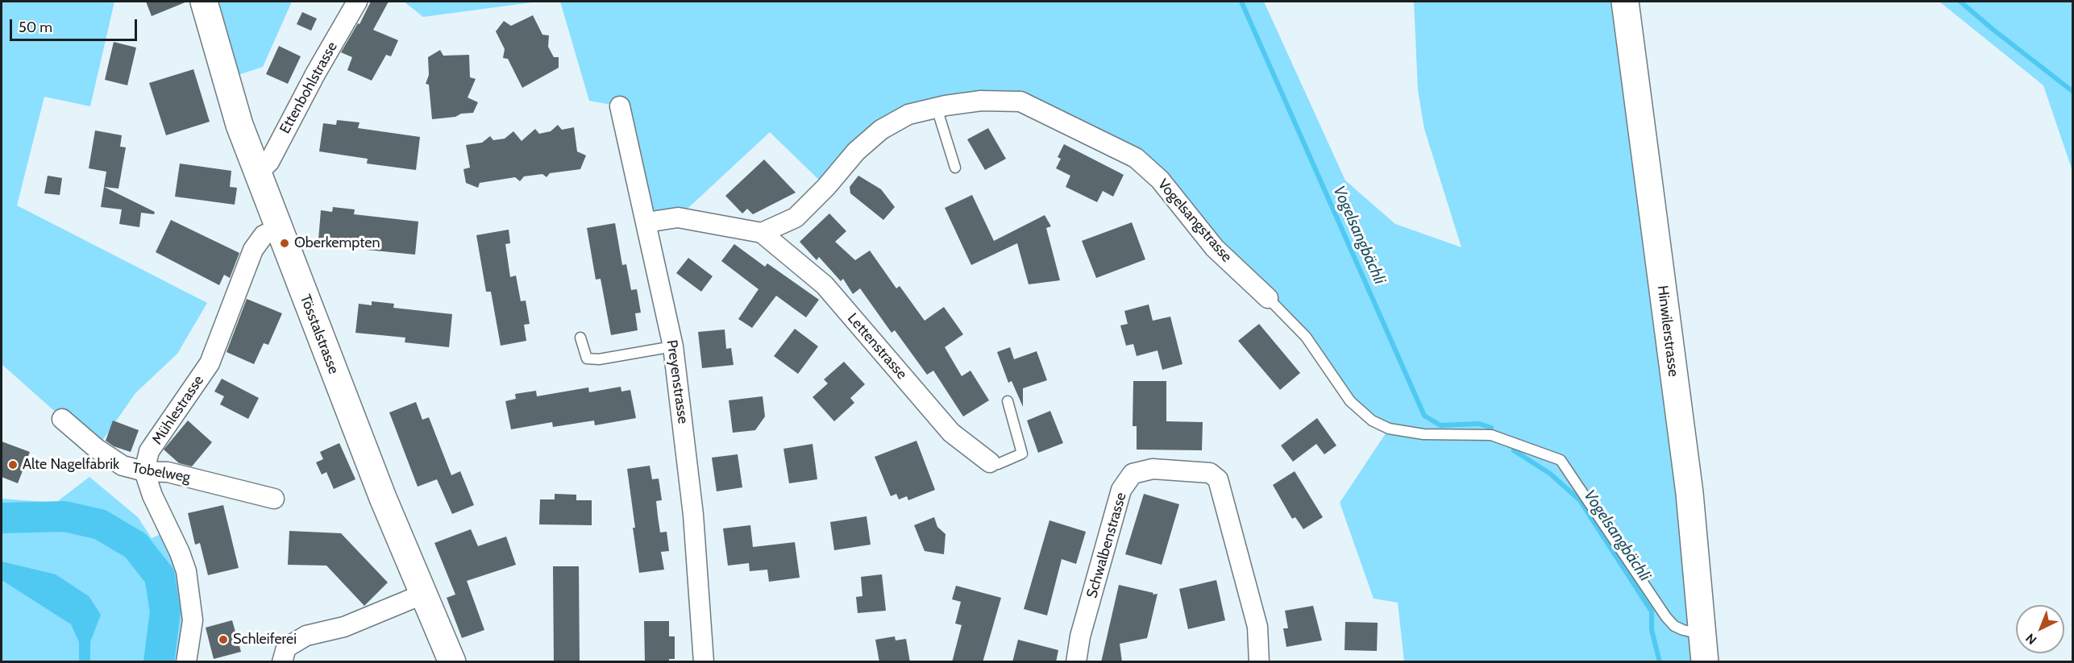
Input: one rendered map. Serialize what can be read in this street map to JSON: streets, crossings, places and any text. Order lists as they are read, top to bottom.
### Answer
{
  "streets": {
    "main road": ["Hinwilerstrasse", "Tösstalstrasse"],
    "street": [
      "Ettenbohlstrasse",
      "Vogelsangstrasse",
      "Lettenstrasse",
      "Preyenstrasse",
      "Mühlestrasse",
      "Tobelweg",
      "Schwalbenstrasse"
    ]
  },
  "crossings": [
    ["Ettenbohlstrasse", "Tösstalstrasse"],
    ["Vogelsangstrasse", "Hinwilerstrasse"],
    ["Vogelsangstrasse", "Lettenstrasse"],
    ["Tösstalstrasse", "Mühlestrasse"],
    ["Mühlestrasse", "Tobelweg"]
  ],
  "water": ["Vogelsangbächli"],
  "places": ["Oberkempten", "Alte Nagelfabrik", "Schleiferei"],
  "scale_bar": "50 m",
  "north": "bottom left"
}
